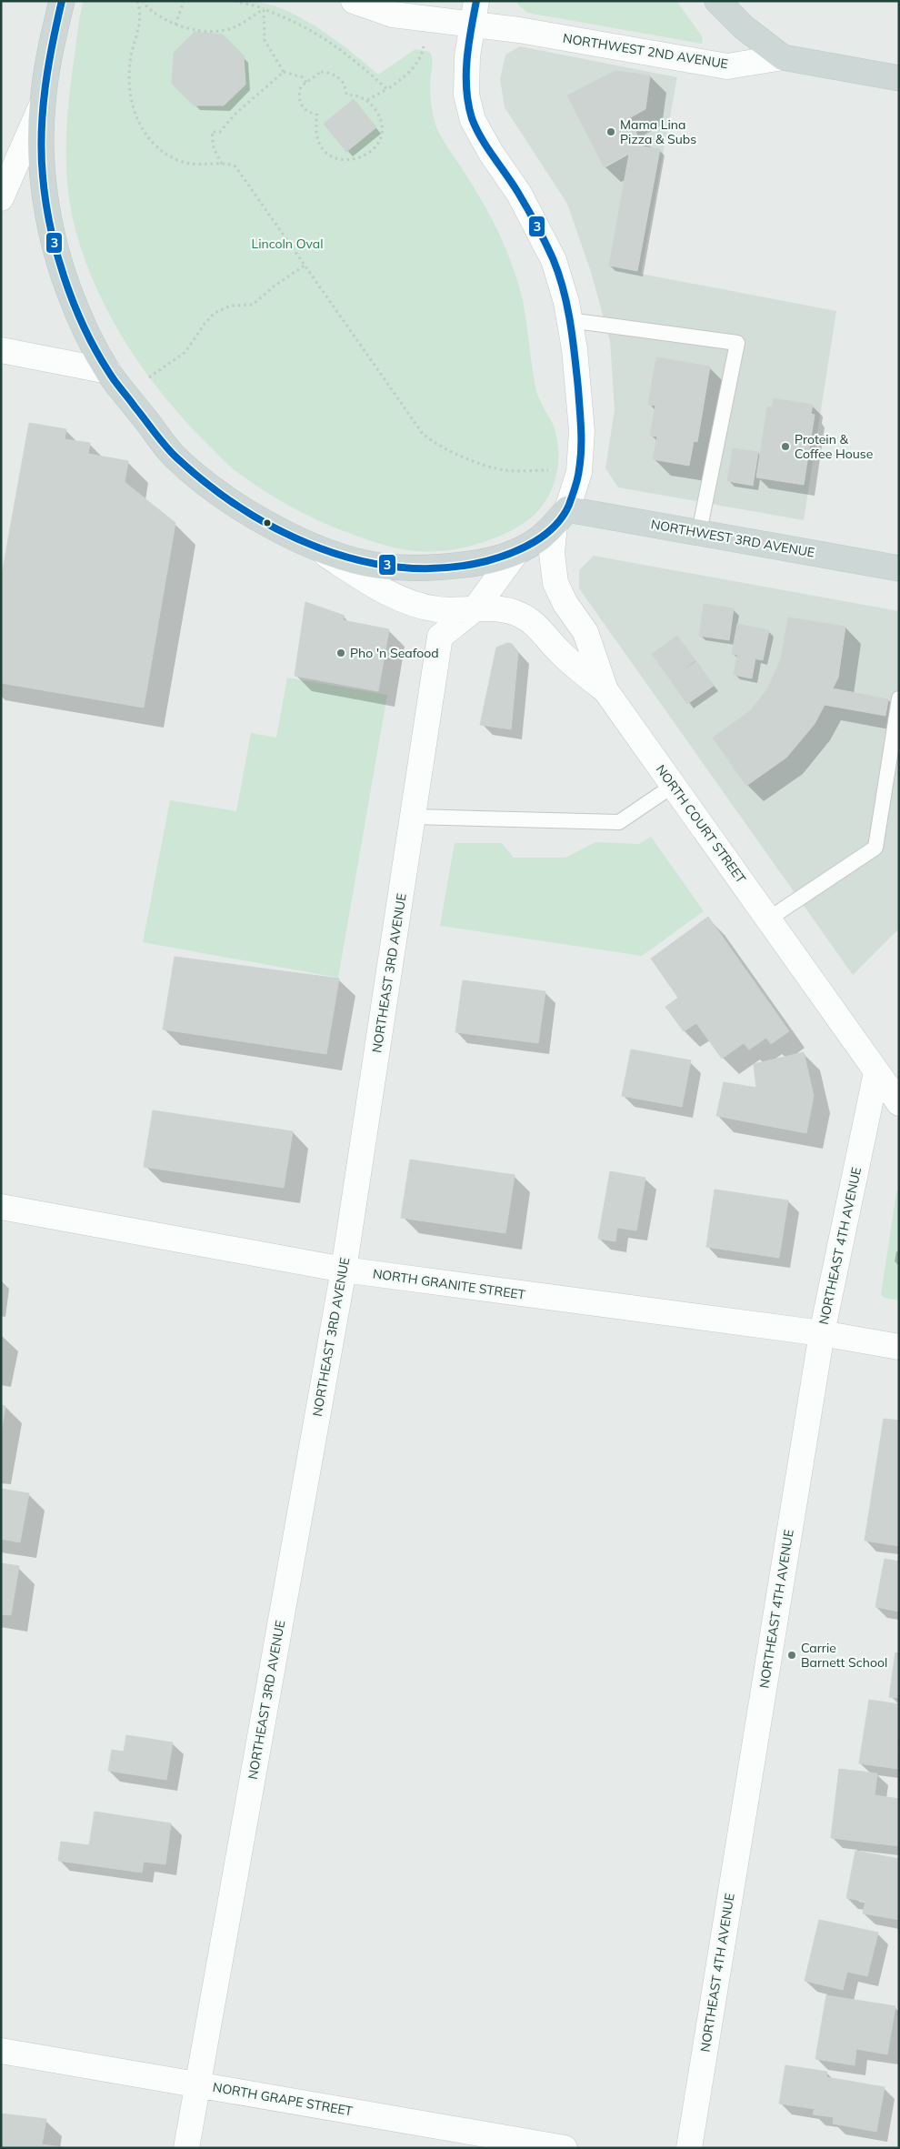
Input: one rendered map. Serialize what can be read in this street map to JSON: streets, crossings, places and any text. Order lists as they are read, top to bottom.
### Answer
{
  "streets": {
    "main road": ["NORTHWEST 2ND AVENUE", "NORTHWEST 3RD AVENUE"],
    "street": [
      "NORTH COURT STREET",
      "NORTHEAST 3RD AVENUE",
      "NORTHEAST 4TH AVENUE",
      "NORTH GRANITE STREET",
      "NORTH GRAPE STREET"
    ]
  },
  "crossings": [
    ["NORTHWEST 3RD AVENUE", "NORTH COURT STREET"],
    ["NORTH COURT STREET", "NORTHEAST 4TH AVENUE"],
    ["NORTHEAST 3RD AVENUE", "NORTH GRANITE STREET"],
    ["NORTHEAST 3RD AVENUE", "NORTH GRAPE STREET"],
    ["NORTHEAST 4TH AVENUE", "NORTH GRANITE STREET"]
  ],
  "parks": ["Lincoln Oval"],
  "places": [
    "Mama Lina Pizza & Subs",
    "Protein & Coffee House",
    "Pho 'n Seafood",
    "Carrie Barnett School"
  ],
  "lines": ["transit line 3"]
}
